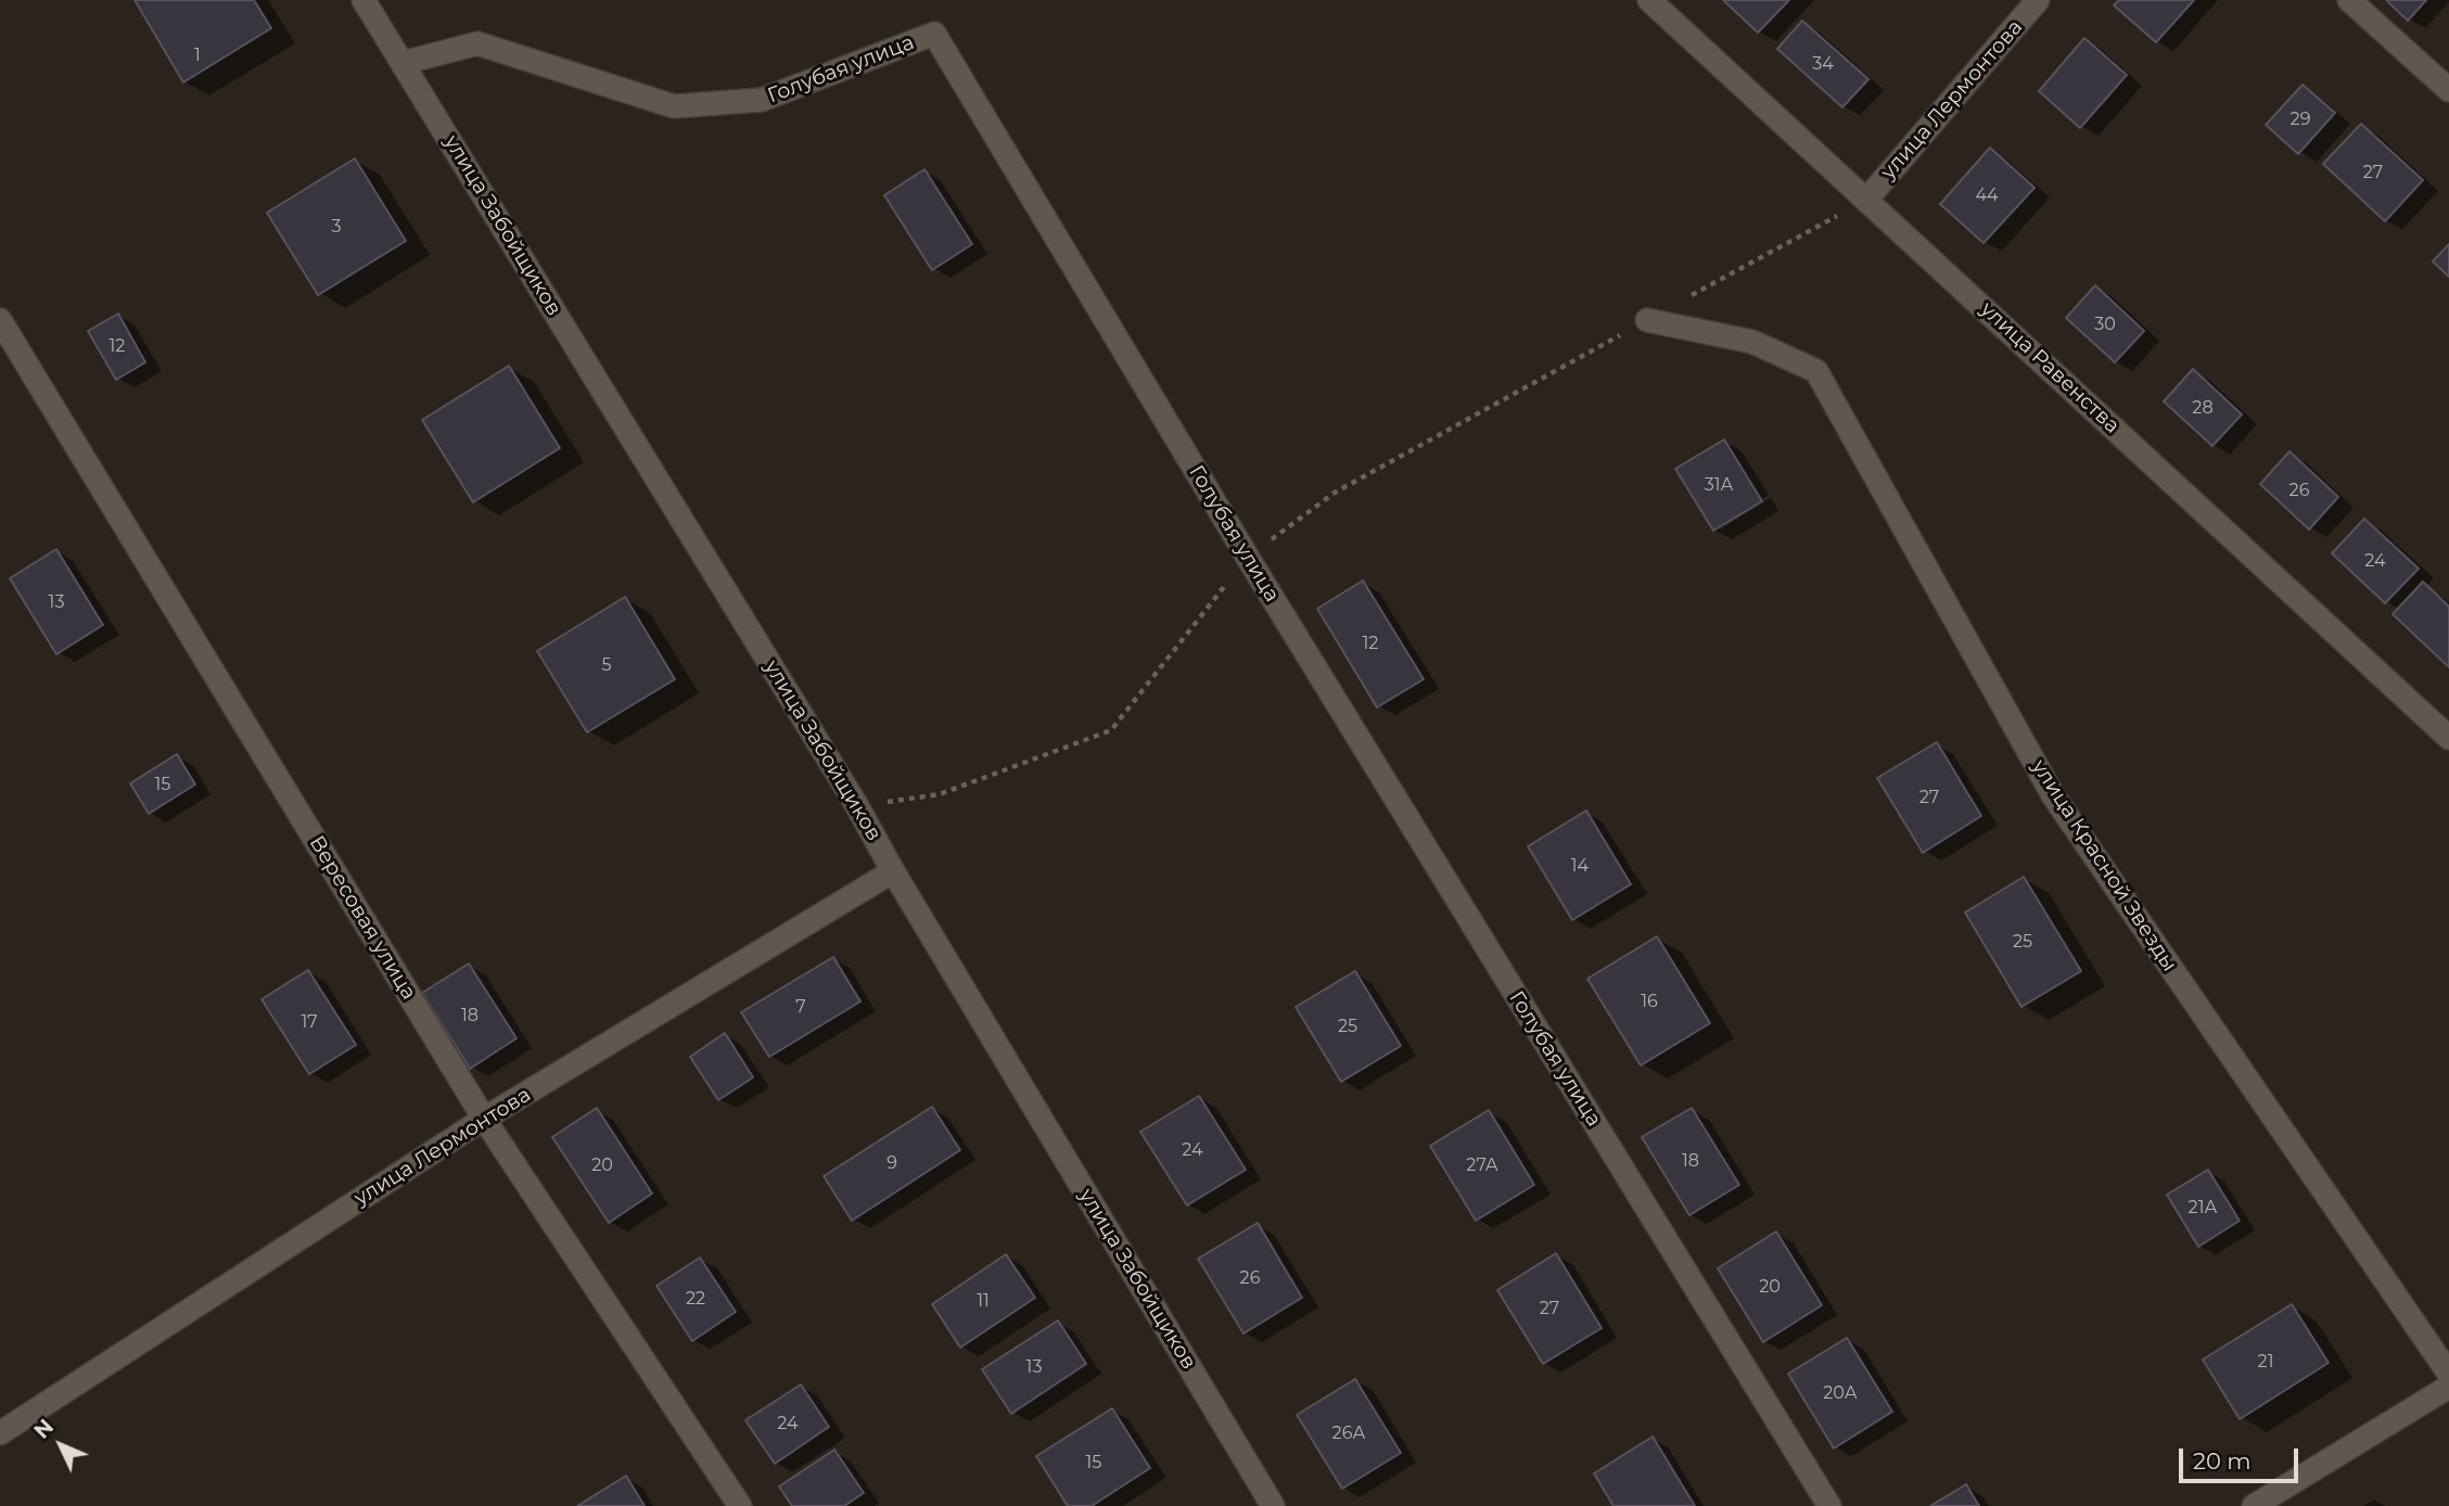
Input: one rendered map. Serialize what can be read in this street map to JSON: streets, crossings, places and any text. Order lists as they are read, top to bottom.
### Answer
{
  "streets": {
    "street": [
      "Голубая улица",
      "улица Лермонтова",
      "улица Забойщиков",
      "улица Равенства",
      "улица Красной Звезды",
      "Вересовая улица"
    ]
  },
  "crossings": [
    ["Голубая улица", "улица Забойщиков"],
    ["улица Лермонтова", "улица Забойщиков"],
    ["улица Лермонтова", "улица Равенства"],
    ["улица Лермонтова", "Вересовая улица"]
  ],
  "house_numbers": [
    "1",
    "34",
    "29",
    "27",
    "44",
    "3",
    "30",
    "12",
    "28",
    "31А",
    "26",
    "24",
    "13",
    "12",
    "5",
    "15",
    "27",
    "14",
    "25",
    "16",
    "7",
    "18",
    "17",
    "25",
    "24",
    "18",
    "9",
    "20",
    "27А",
    "21А",
    "26",
    "20",
    "22",
    "11",
    "27",
    "21",
    "13",
    "20А",
    "24",
    "26А",
    "15"
  ],
  "scale_bar": "20 m",
  "north": "top left"
}
